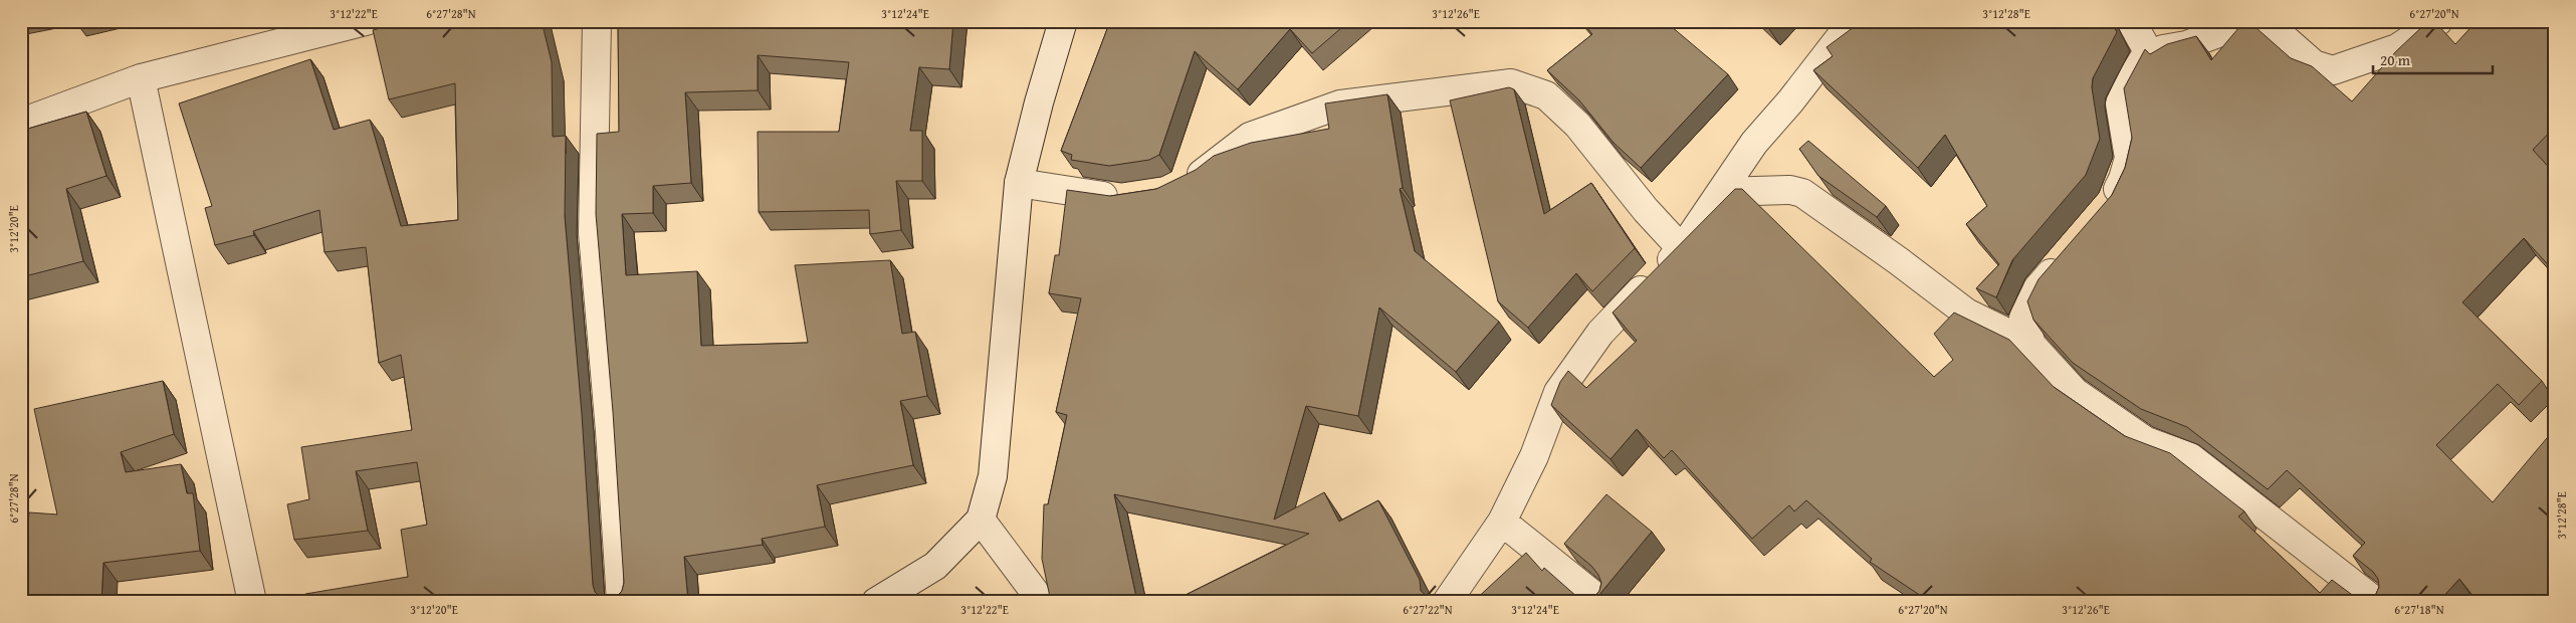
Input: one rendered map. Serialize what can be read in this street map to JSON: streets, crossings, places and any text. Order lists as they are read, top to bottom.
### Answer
{
  "scale_bar": "20 m",
  "coordinates": [
    "3°12'22\"E",
    "6°27'28\"N",
    "3°12'24\"E",
    "3°12'26\"E",
    "3°12'28\"E",
    "6°27'20\"N",
    "3°12'20\"E",
    "6°27'22\"N",
    "6°27'18\"N"
  ]
}
